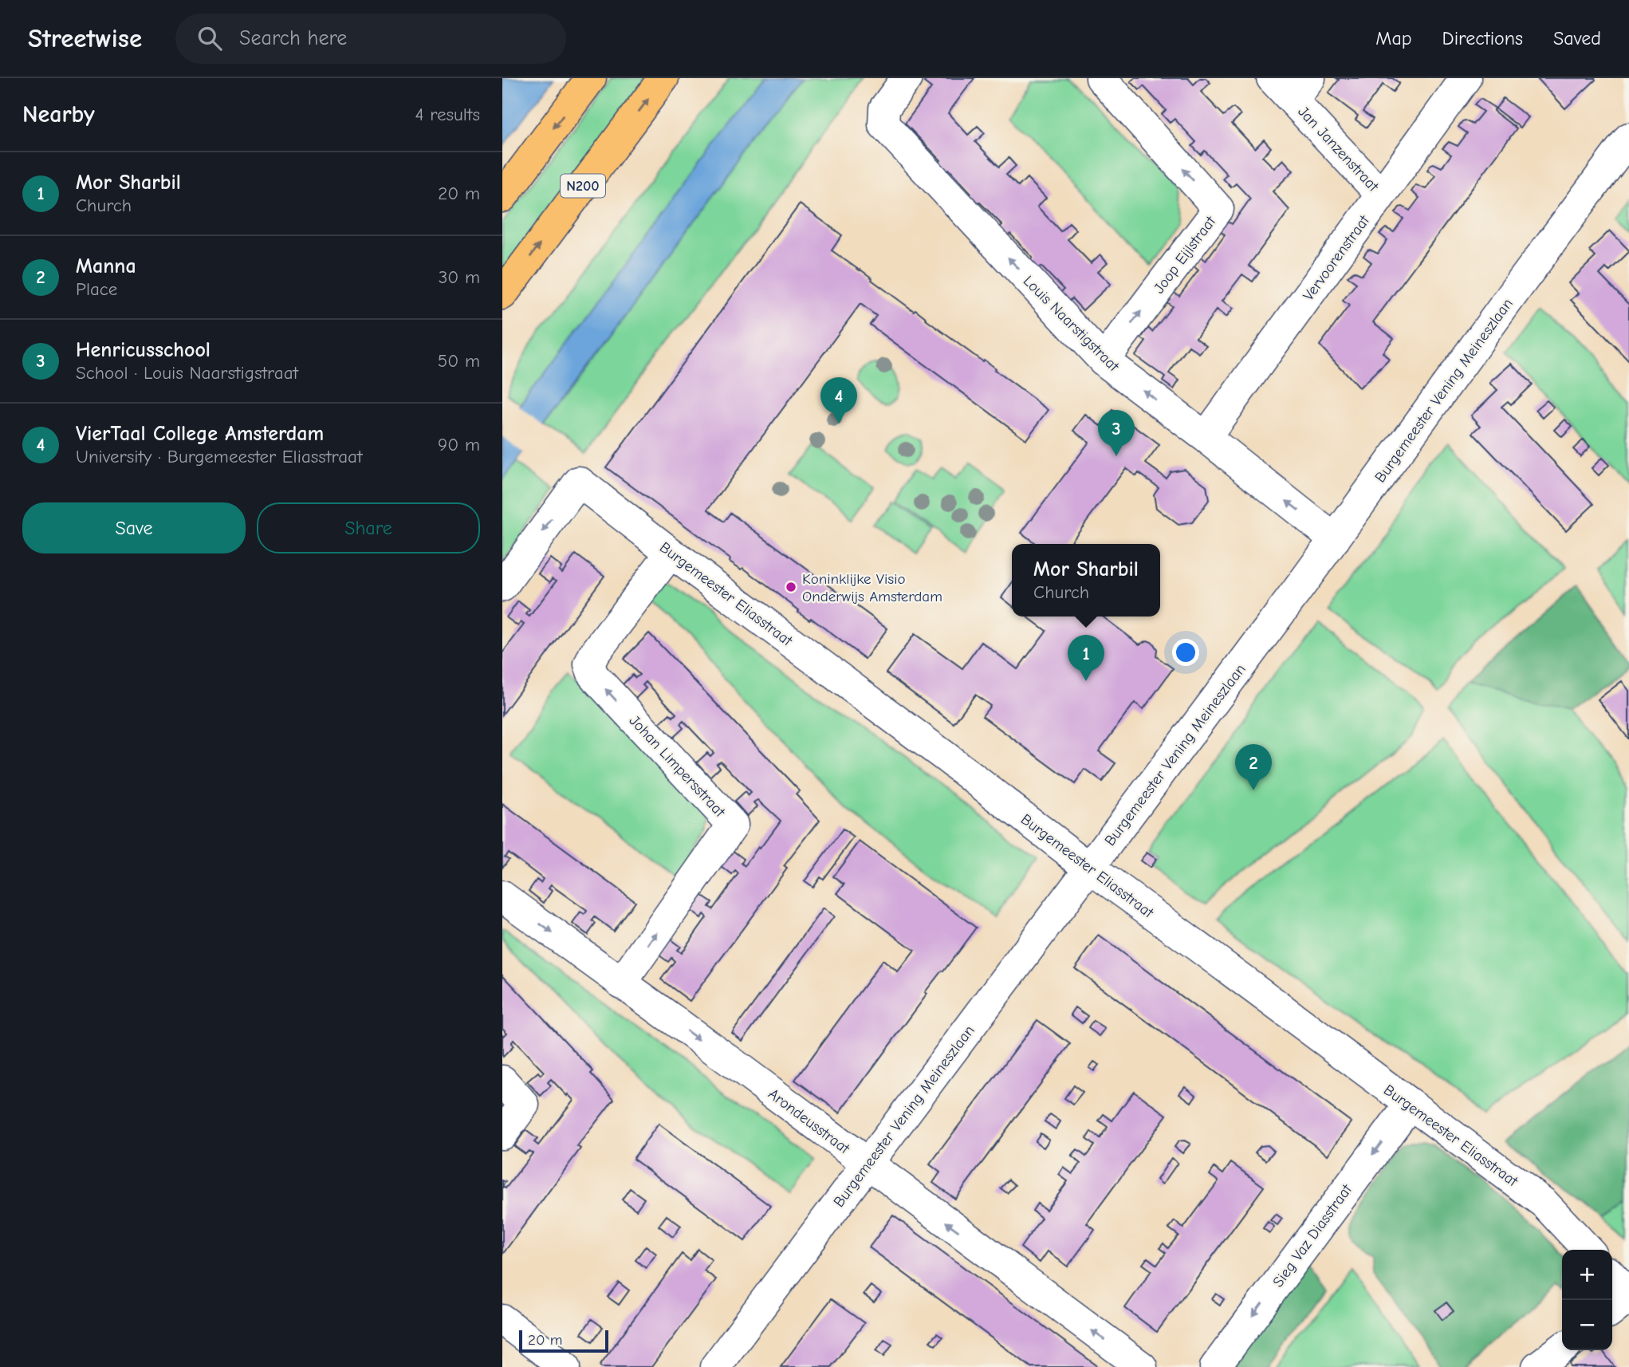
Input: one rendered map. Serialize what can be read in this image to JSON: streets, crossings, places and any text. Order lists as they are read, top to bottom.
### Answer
{
  "streets": {
    "main road": ["N200"],
    "street": [
      "Jan Janzenstraat",
      "Joop Eijlstraat",
      "Vervoorenstraat",
      "Louis Naarstigstraat",
      "Burgemeester Vening Meineszlaan",
      "Burgemeester Eliasstraat",
      "Johan Limpersstraat",
      "Arondeusstraat",
      "Sieg Vaz Diasstraat"
    ]
  },
  "crossings": [
    ["Jan Janzenstraat", "Vervoorenstraat"],
    ["Joop Eijlstraat", "Louis Naarstigstraat"],
    ["Vervoorenstraat", "Louis Naarstigstraat"],
    ["Louis Naarstigstraat", "Burgemeester Vening Meineszlaan"],
    ["Burgemeester Vening Meineszlaan", "Burgemeester Eliasstraat"],
    ["Burgemeester Vening Meineszlaan", "Arondeusstraat"],
    ["Burgemeester Eliasstraat", "Johan Limpersstraat"],
    ["Burgemeester Eliasstraat", "Sieg Vaz Diasstraat"],
    ["Johan Limpersstraat", "Arondeusstraat"]
  ],
  "one_way": ["Louis Naarstigstraat", "Sieg Vaz Diasstraat"],
  "places": ["Koninklijke Visio Onderwijs Amsterdam"],
  "scale_bar": "20 m",
  "page": {
    "header": "Streetwise",
    "search": "Search here",
    "nav": ["Map", "Directions", "Saved"],
    "heading": ["Nearby", "4 results"],
    "list": [
      {
        "mark": "1",
        "name": "Mor Sharbil",
        "note": "Church",
        "value": "20 m"
      },
      {
        "mark": "2",
        "name": "Manna",
        "note": "Place",
        "value": "30 m"
      },
      {
        "mark": "3",
        "name": "Henricusschool",
        "note": "School · Louis Naarstigstraat",
        "value": "50 m"
      },
      {
        "mark": "4",
        "name": "VierTaal College Amsterdam",
        "note": "University · Burgemeester Eliasstraat",
        "value": "90 m"
      }
    ],
    "pins": [
      "4",
      "3",
      "1",
      "2"
    ],
    "buttons": ["Save", "Share"],
    "popup": ["Mor Sharbil", "Church"],
    "map_buttons": ["+", "−"],
    "scale": "20 m"
  }
}
